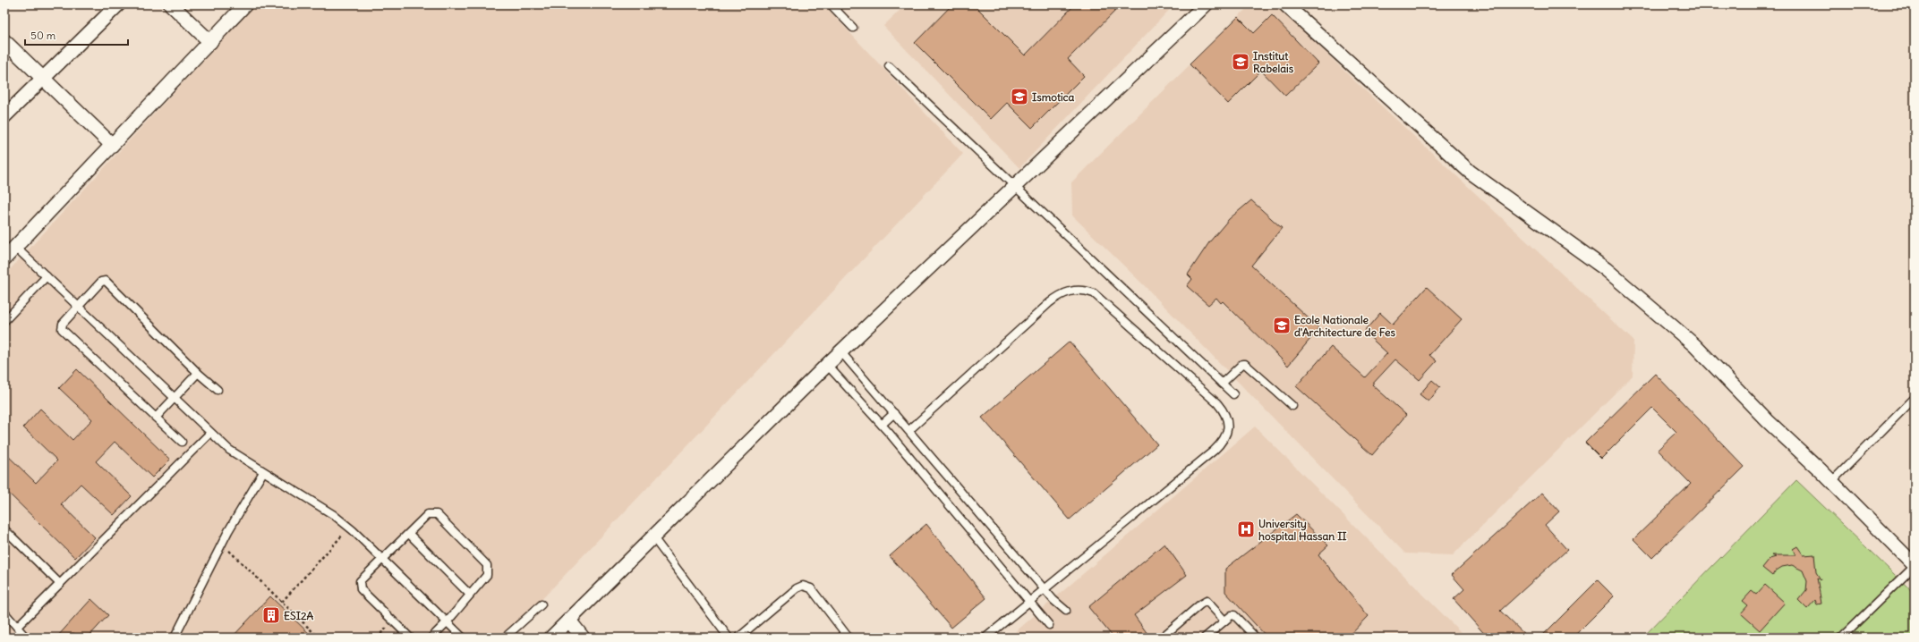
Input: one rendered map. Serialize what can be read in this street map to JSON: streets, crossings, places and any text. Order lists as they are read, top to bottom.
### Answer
{
  "places": {
    "school or university": ["Institut Rabelais", "Ismotica", "Ecole Nationale d'Architecture de Fes"],
    "hospital": ["University hospital Hassan II"],
    "building": ["ESI2A"]
  },
  "scale_bar": "50 m"
}
